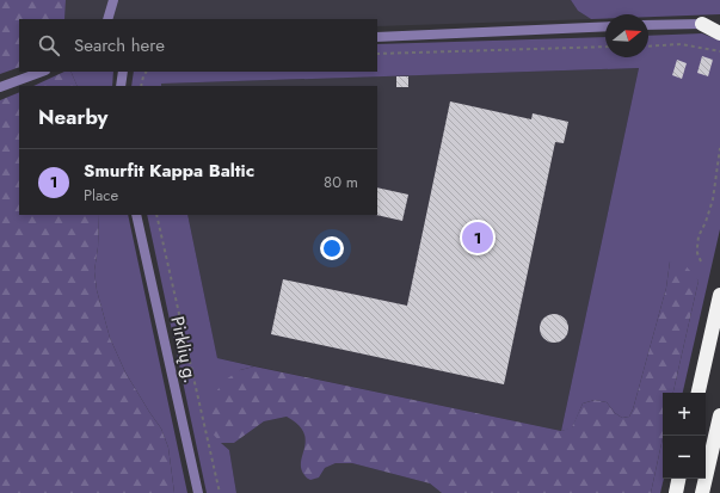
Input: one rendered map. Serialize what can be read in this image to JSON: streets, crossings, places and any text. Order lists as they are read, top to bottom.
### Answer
{
  "streets": {
    "street": ["Pirklių g."]
  },
  "north": "right",
  "page": {
    "search": "Search here",
    "heading": "Nearby",
    "list": [
      {
        "mark": "1",
        "name": "Smurfit Kappa Baltic",
        "note": "Place",
        "value": "80 m"
      }
    ],
    "pins": "1",
    "map_buttons": ["+", "−"]
  }
}
